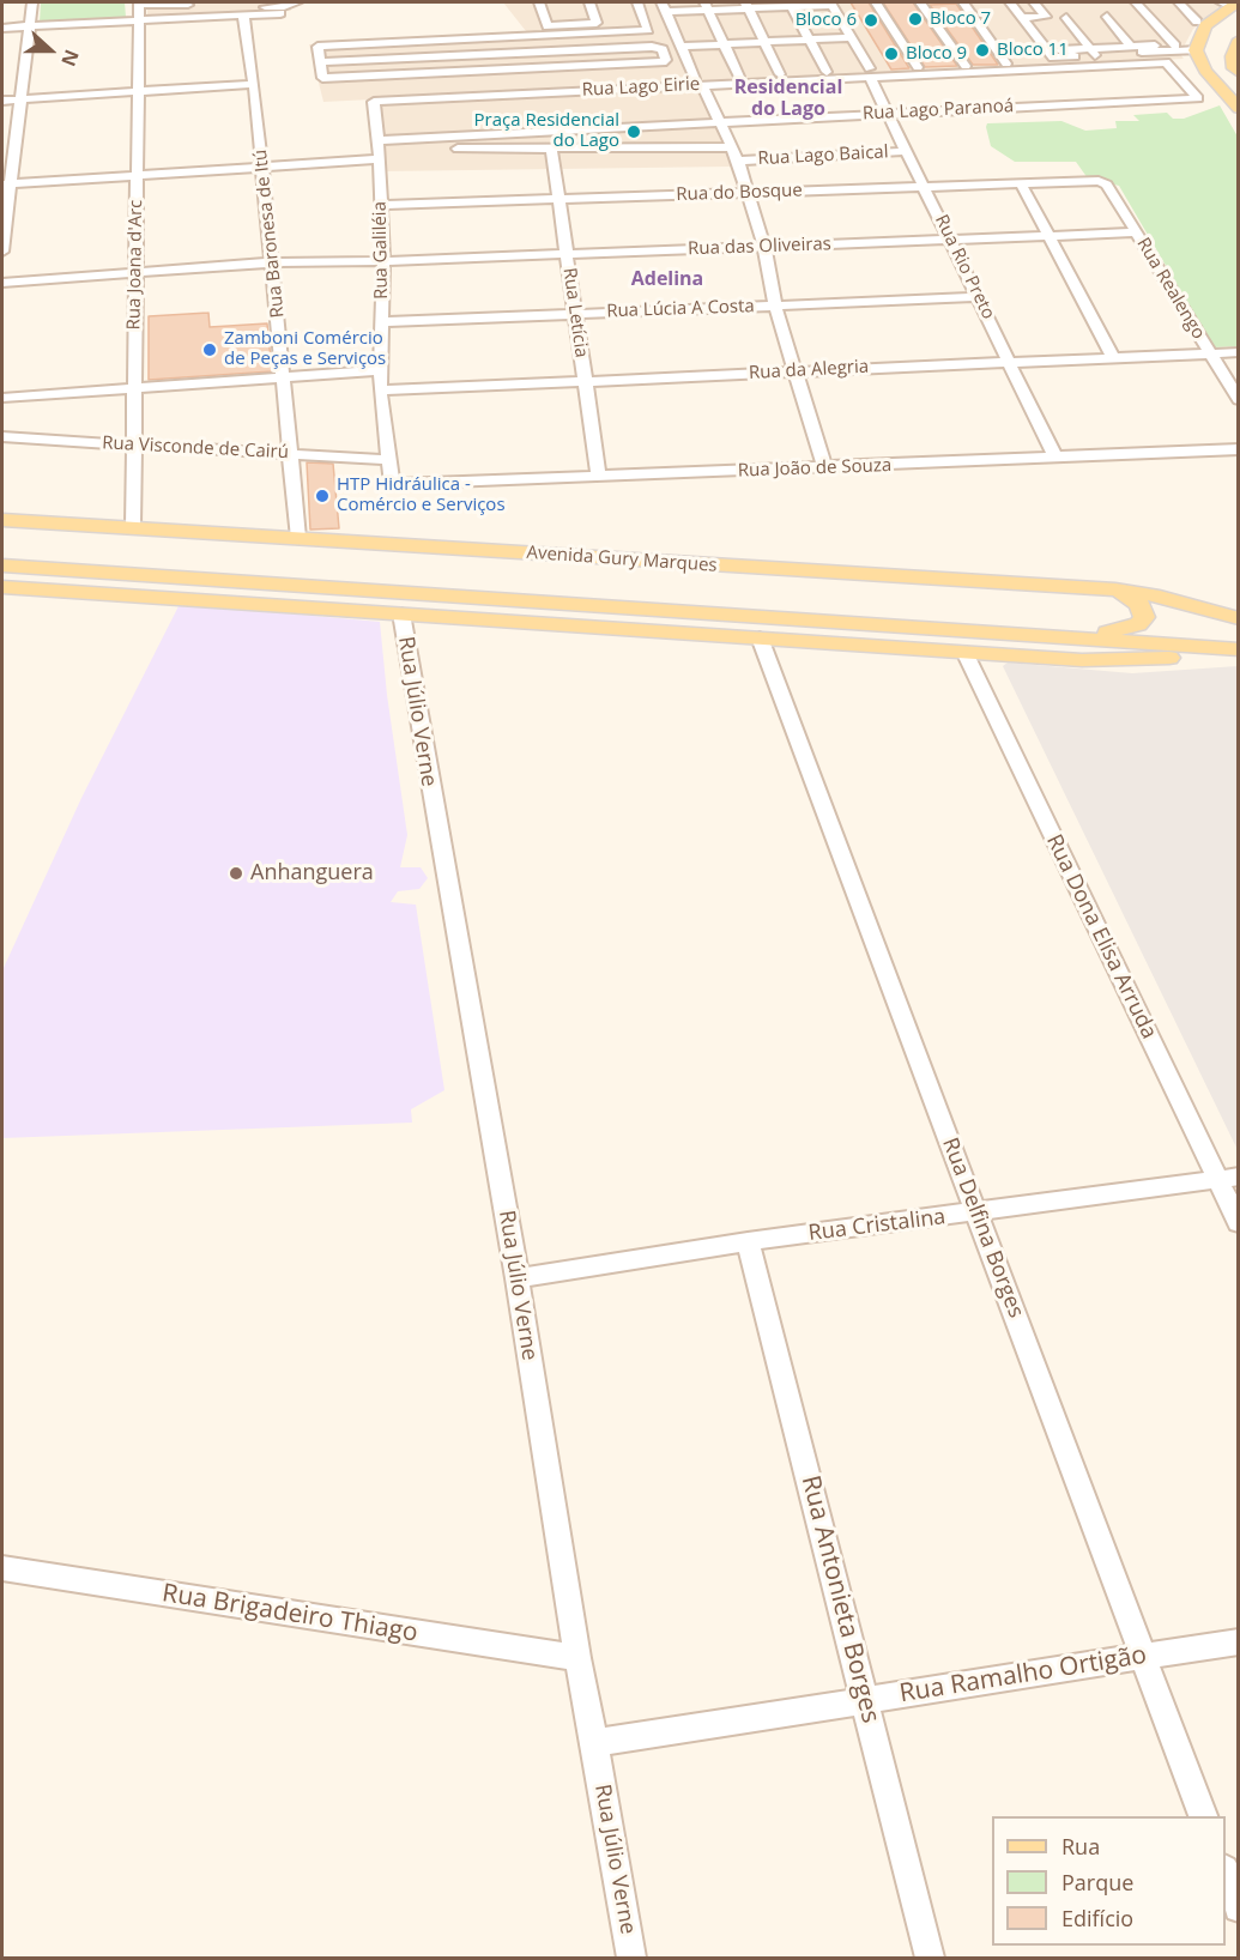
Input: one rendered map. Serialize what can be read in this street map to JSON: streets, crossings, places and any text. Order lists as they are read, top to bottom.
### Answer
{
  "streets": {
    "main road": ["Avenida Gury Marques"],
    "street": [
      "Rua Lago Eirie",
      "Rua Lago Paranoá",
      "Rua Lago Baical",
      "Rua do Bosque",
      "Rua Baronesa de Itú",
      "Rua das Oliveiras",
      "Rua Galiléia",
      "Rua Joana d'Arc",
      "Rua Rio Preto",
      "Rua Realengo",
      "Rua Lúcia A Costa",
      "Rua Letícia",
      "Rua da Alegria",
      "Rua Visconde de Cairú",
      "Rua João de Souza",
      "Rua Júlio Verne",
      "Rua Dona Elisa Arruda",
      "Rua Cristalina",
      "Rua Delfina Borges",
      "Rua Antonieta Borges",
      "Rua Brigadeiro Thiago",
      "Rua Ramalho Ortigão"
    ]
  },
  "crossings": [
    ["Rua Lago Eirie", "Rua Lago Paranoá"],
    ["Rua Lago Eirie", "Rua Galiléia"],
    ["Rua Lago Eirie", "Rua Rio Preto"],
    ["Rua Lago Paranoá", "Rua Lago Baical"],
    ["Rua Lago Paranoá", "Rua Galiléia"],
    ["Rua Lago Paranoá", "Rua Rio Preto"],
    ["Rua Lago Baical", "Rua Galiléia"],
    ["Rua Lago Baical", "Rua Rio Preto"],
    ["Rua Lago Baical", "Rua Letícia"],
    ["Rua do Bosque", "Rua Galiléia"],
    ["Rua do Bosque", "Rua Rio Preto"],
    ["Rua do Bosque", "Rua Realengo"],
    ["Rua do Bosque", "Rua Letícia"],
    ["Rua Baronesa de Itú", "Rua das Oliveiras"],
    ["Rua Baronesa de Itú", "Rua Visconde de Cairú"],
    ["Rua Baronesa de Itú", "Avenida Gury Marques"],
    ["Rua das Oliveiras", "Rua Galiléia"],
    ["Rua das Oliveiras", "Rua Joana d'Arc"],
    ["Rua das Oliveiras", "Rua Rio Preto"],
    ["Rua das Oliveiras", "Rua Realengo"],
    ["Rua das Oliveiras", "Rua Letícia"],
    ["Rua Galiléia", "Rua Lúcia A Costa"],
    ["Rua Galiléia", "Rua da Alegria"],
    ["Rua Galiléia", "Rua Visconde de Cairú"],
    ["Rua Galiléia", "Rua João de Souza"],
    ["Rua Joana d'Arc", "Rua Visconde de Cairú"],
    ["Rua Joana d'Arc", "Avenida Gury Marques"],
    ["Rua Rio Preto", "Rua Lúcia A Costa"],
    ["Rua Rio Preto", "Rua da Alegria"],
    ["Rua Rio Preto", "Rua João de Souza"],
    ["Rua Realengo", "Rua da Alegria"],
    ["Rua Lúcia A Costa", "Rua Letícia"],
    ["Rua Letícia", "Rua da Alegria"],
    ["Rua Letícia", "Rua João de Souza"],
    ["Rua Júlio Verne", "Rua Cristalina"],
    ["Rua Júlio Verne", "Rua Brigadeiro Thiago"],
    ["Rua Júlio Verne", "Rua Ramalho Ortigão"],
    ["Rua Dona Elisa Arruda", "Rua Cristalina"],
    ["Rua Cristalina", "Rua Delfina Borges"],
    ["Rua Cristalina", "Rua Antonieta Borges"],
    ["Rua Delfina Borges", "Rua Ramalho Ortigão"],
    ["Rua Antonieta Borges", "Rua Ramalho Ortigão"]
  ],
  "districts": ["Residencial do Lago", "Adelina"],
  "places": [
    "Bloco 7",
    "Bloco 6",
    "Bloco 11",
    "Bloco 9",
    "Praça Residencial do Lago",
    "Zamboni Comércio de Peças e Serviços",
    "HTP Hidráulica - Comércio e Serviços",
    "Anhanguera"
  ],
  "legend": ["Rua", "Parque", "Edifício"],
  "north": "right"
}
